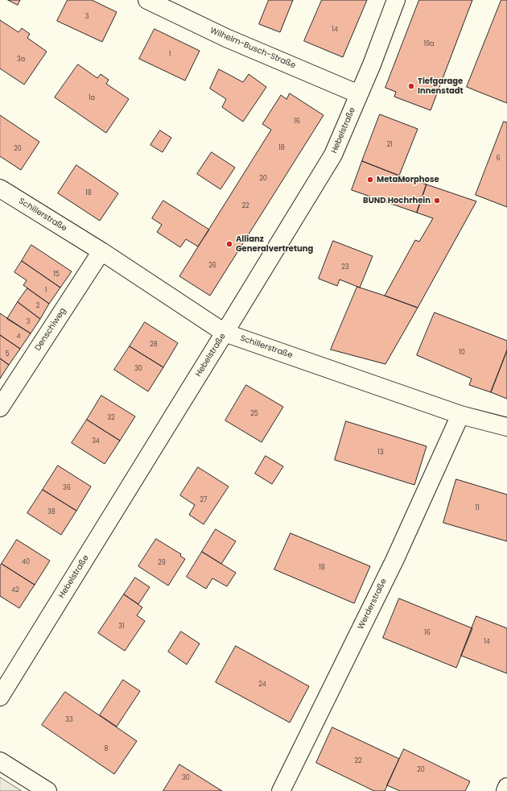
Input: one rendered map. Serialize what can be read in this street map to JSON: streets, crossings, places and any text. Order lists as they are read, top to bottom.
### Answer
{
  "streets": {
    "street": [
      "Wilhelm-Busch-Straße",
      "Hebelstraße",
      "Schillerstraße",
      "Denschiweg",
      "Werderstraße"
    ]
  },
  "crossings": [
    ["Wilhelm-Busch-Straße", "Hebelstraße"],
    ["Hebelstraße", "Schillerstraße"],
    ["Schillerstraße", "Denschiweg"],
    ["Schillerstraße", "Werderstraße"]
  ],
  "places": [
    "Tiefgarage Innenstadt",
    "MetaMorphose",
    "BUND Hochrhein",
    "Allianz Generalvertretung"
  ],
  "house_numbers": [
    "3",
    "14",
    "19a",
    "1",
    "3a",
    "1a",
    "16",
    "21",
    "18",
    "20",
    "6",
    "20",
    "18",
    "22",
    "26",
    "23",
    "15",
    "1",
    "2",
    "3",
    "4",
    "28",
    "10",
    "5",
    "30",
    "25",
    "32",
    "34",
    "13",
    "36",
    "27",
    "11",
    "38",
    "40",
    "29",
    "18",
    "42",
    "31",
    "16",
    "14",
    "24",
    "33",
    "8",
    "22",
    "20",
    "30"
  ]
}
